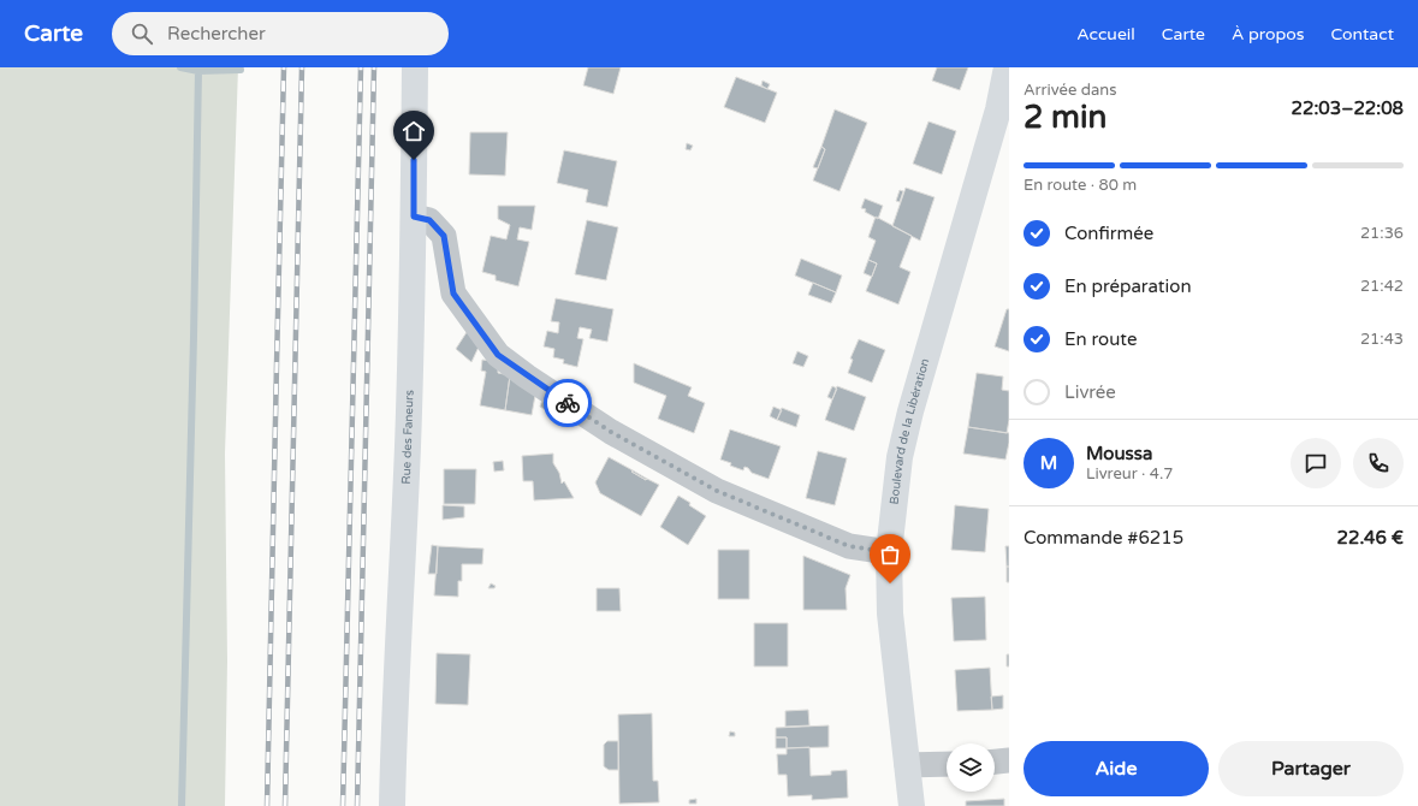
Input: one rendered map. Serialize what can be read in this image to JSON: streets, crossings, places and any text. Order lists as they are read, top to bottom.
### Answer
{
  "streets": {
    "street": ["Boulevard de la Libération", "Rue des Faneurs"]
  },
  "page": {
    "header": "Carte",
    "search": "Rechercher",
    "nav": [
      "Accueil",
      "Carte",
      "À propos",
      "Contact"
    ],
    "heading": ["2 min", "Arrivée dans", "22:03–22:08"],
    "panel": [
      "Moussa",
      "Livreur · 4.7",
      "Commande #6215",
      "22.46 €"
    ],
    "bar": "En route · 80 m",
    "list": [
      ["Confirmée", "21:36"],
      ["En préparation", "21:42"],
      ["En route", "21:43"],
      "Livrée"
    ],
    "round": "M",
    "buttons": ["Aide", "Partager"]
  }
}
